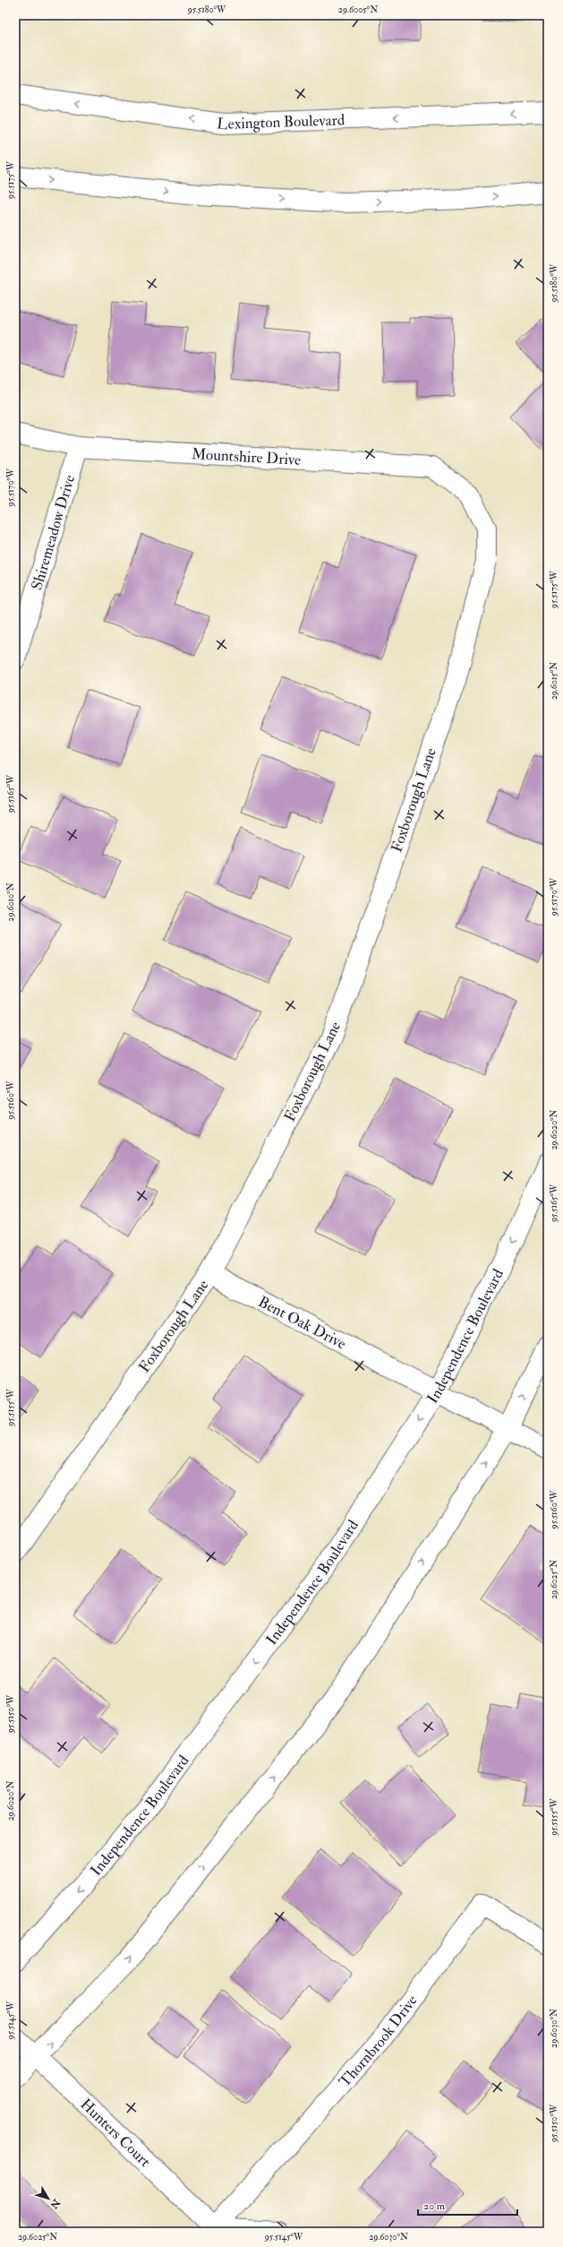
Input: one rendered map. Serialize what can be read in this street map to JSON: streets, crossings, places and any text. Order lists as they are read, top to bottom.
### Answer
{
  "streets": {
    "street": [
      "Lexington Boulevard",
      "Mountshire Drive",
      "Shiremeadow Drive",
      "Foxborough Lane",
      "Bent Oak Drive",
      "Independence Boulevard",
      "Thornbrook Drive",
      "Hunters Court"
    ]
  },
  "crossings": [
    ["Mountshire Drive", "Shiremeadow Drive"],
    ["Mountshire Drive", "Foxborough Lane"],
    ["Foxborough Lane", "Bent Oak Drive"],
    ["Bent Oak Drive", "Independence Boulevard"],
    ["Thornbrook Drive", "Hunters Court"]
  ],
  "scale_bar": "20 m",
  "north": "bottom right",
  "coordinates": [
    "95.5180°W",
    "29.6005°N",
    "95.5175°W",
    "95.5170°W",
    "29.6015°N",
    "95.5165°W",
    "29.6010°N",
    "95.5160°W",
    "29.6020°N",
    "95.5155°W",
    "29.6025°N",
    "95.5150°W",
    "95.5145°W",
    "29.6030°N"
  ]
}
